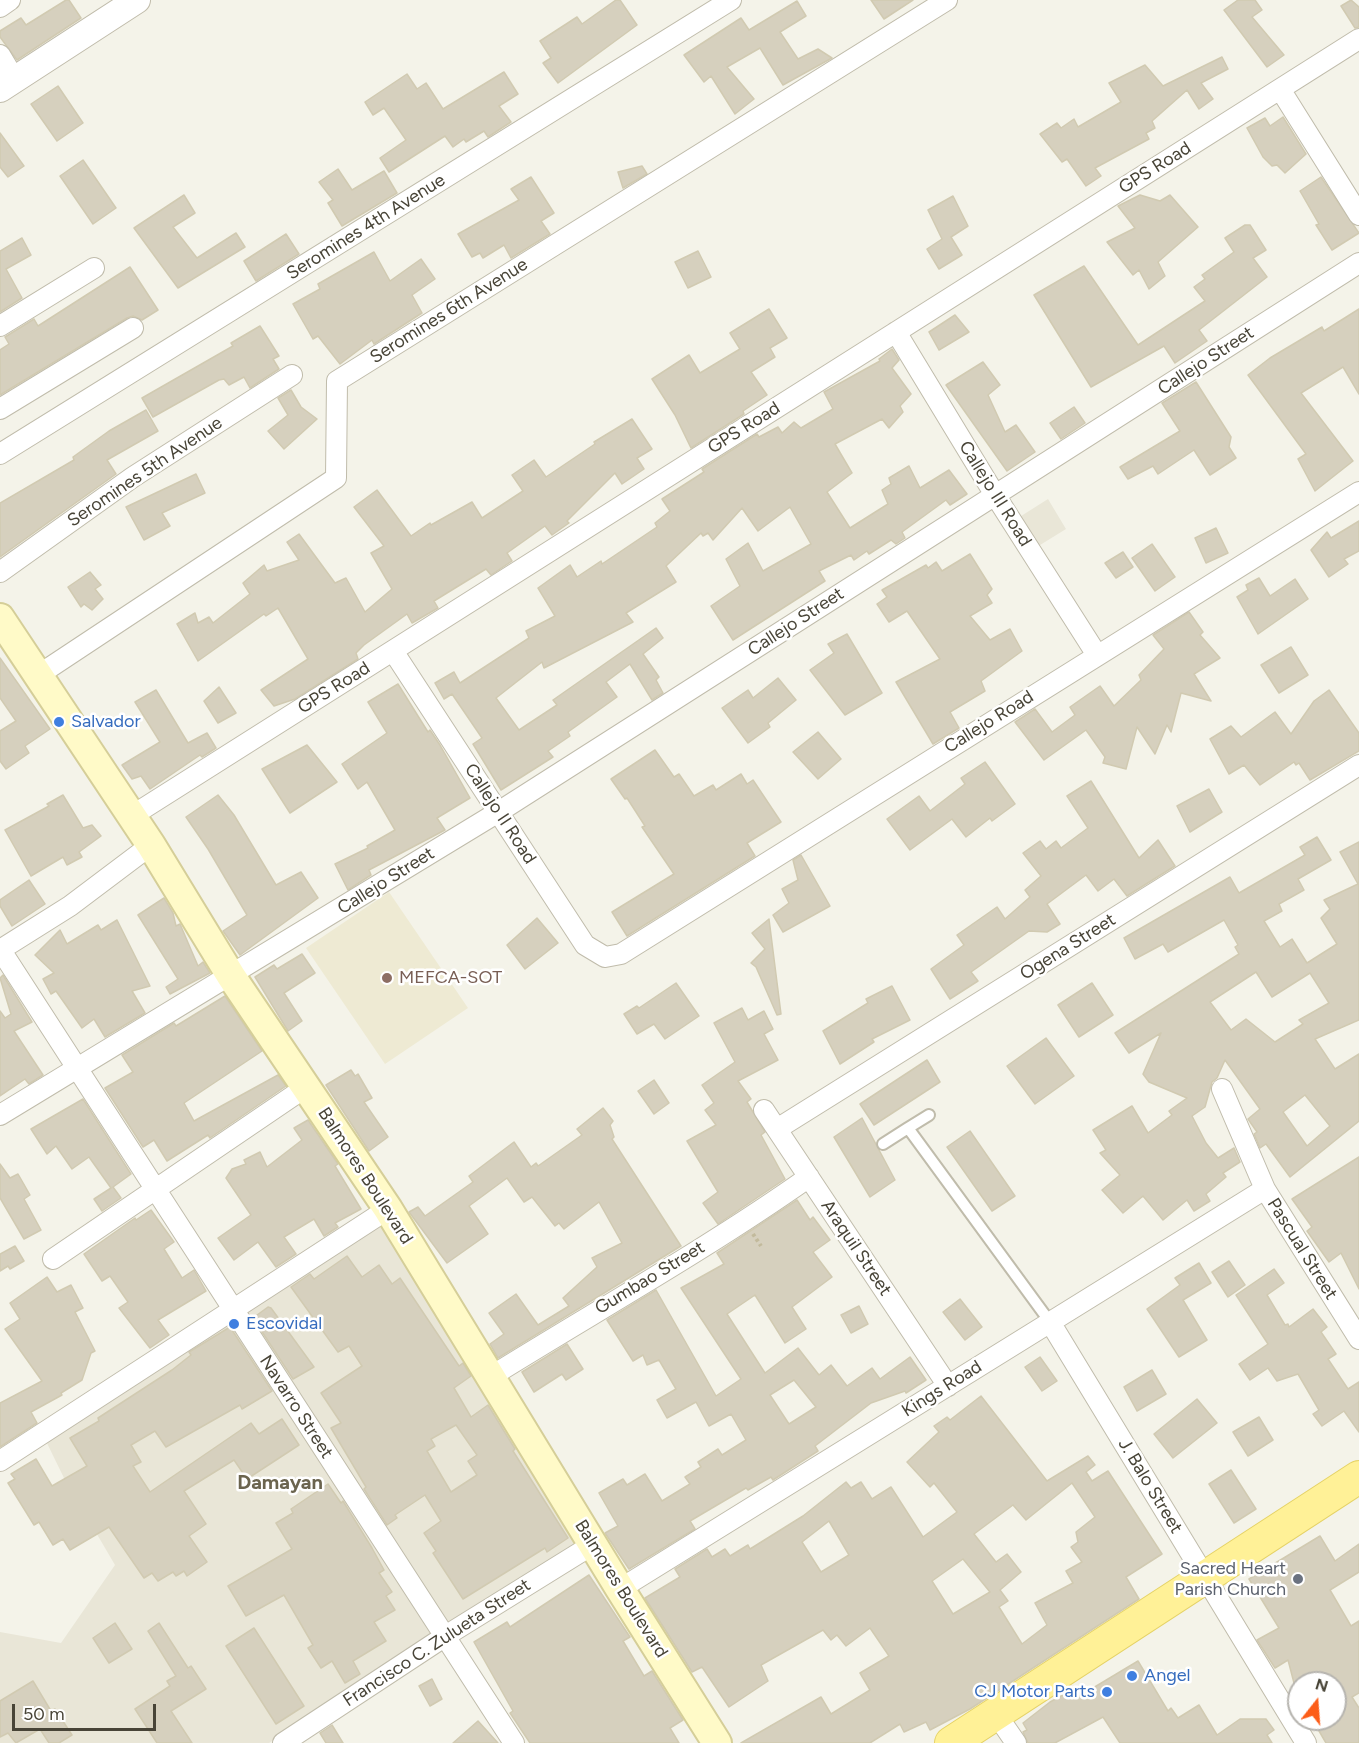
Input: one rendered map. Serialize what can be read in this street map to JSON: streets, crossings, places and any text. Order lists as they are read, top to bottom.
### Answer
{
  "streets": {
    "main road": ["Balmores Boulevard"],
    "street": [
      "GPS Road",
      "Seromines 4th Avenue",
      "Seromines 6th Avenue",
      "Callejo Street",
      "Seromines 5th Avenue",
      "Callejo III Road",
      "Callejo Road",
      "Callejo II Road",
      "Ogena Street",
      "Araquil Street",
      "Pascual Street",
      "Gumbao Street",
      "Kings Road",
      "Navarro Street",
      "J. Balo Street",
      "Francisco C. Zulueta Street"
    ]
  },
  "crossings": [
    ["GPS Road", "Callejo III Road"],
    ["GPS Road", "Callejo II Road"],
    ["GPS Road", "Balmores Boulevard"],
    ["Seromines 6th Avenue", "Balmores Boulevard"],
    ["Callejo Street", "Callejo III Road"],
    ["Callejo Street", "Callejo II Road"],
    ["Callejo Street", "Balmores Boulevard"],
    ["Callejo Street", "Navarro Street"],
    ["Callejo III Road", "Callejo Road"],
    ["Callejo Road", "Callejo II Road"],
    ["Ogena Street", "Araquil Street"],
    ["Balmores Boulevard", "Gumbao Street"],
    ["Balmores Boulevard", "Kings Road"],
    ["Balmores Boulevard", "Francisco C. Zulueta Street"],
    ["Araquil Street", "Gumbao Street"],
    ["Araquil Street", "Kings Road"],
    ["Pascual Street", "Kings Road"],
    ["Kings Road", "J. Balo Street"],
    ["Navarro Street", "Francisco C. Zulueta Street"]
  ],
  "districts": ["Damayan"],
  "places": [
    "Salvador",
    "MEFCA-SOT",
    "Escovidal",
    "Sacred Heart Parish Church",
    "Angel",
    "CJ Motor Parts"
  ],
  "scale_bar": "50 m",
  "north": "top"
}
